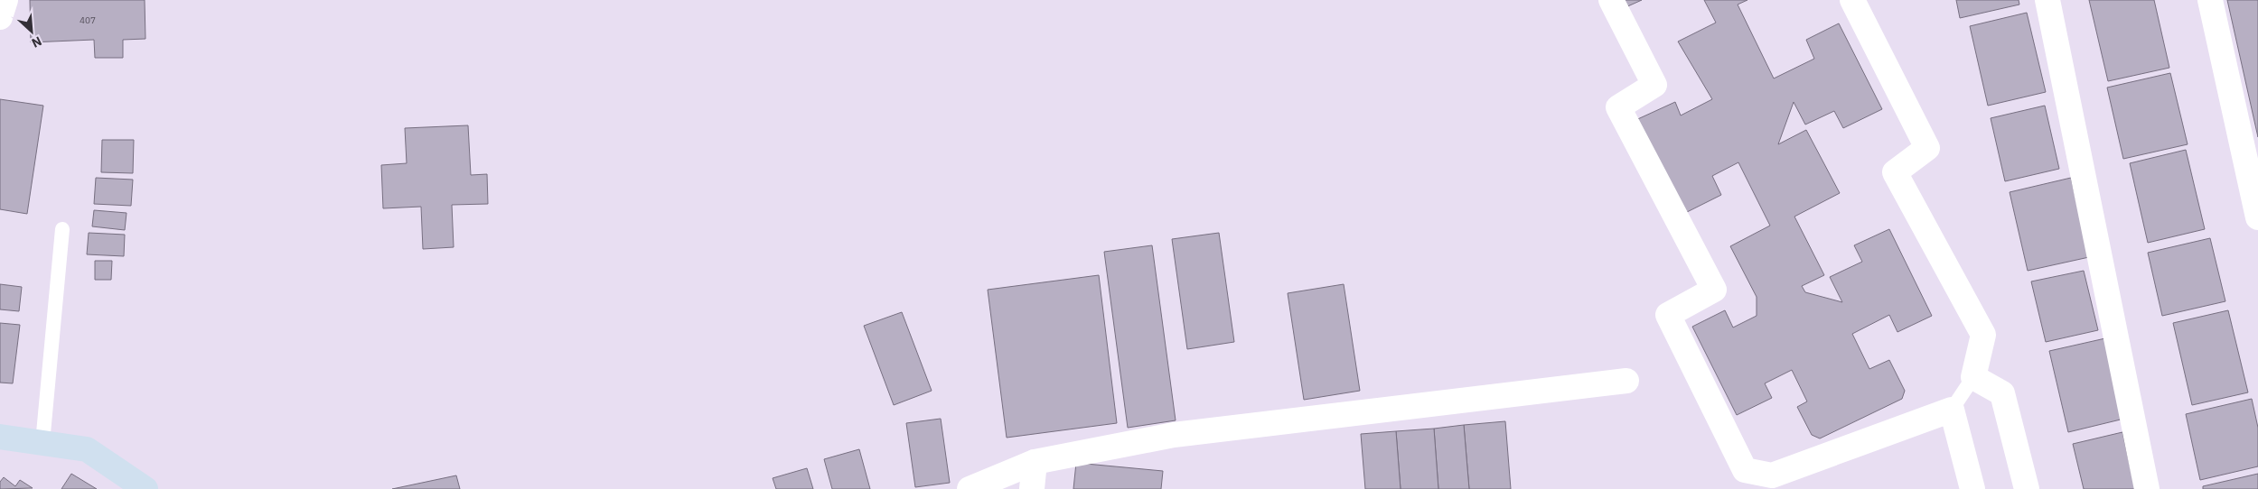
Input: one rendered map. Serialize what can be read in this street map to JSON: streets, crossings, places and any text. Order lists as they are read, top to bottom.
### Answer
{
  "house_numbers": ["407"],
  "north": "bottom right"
}
